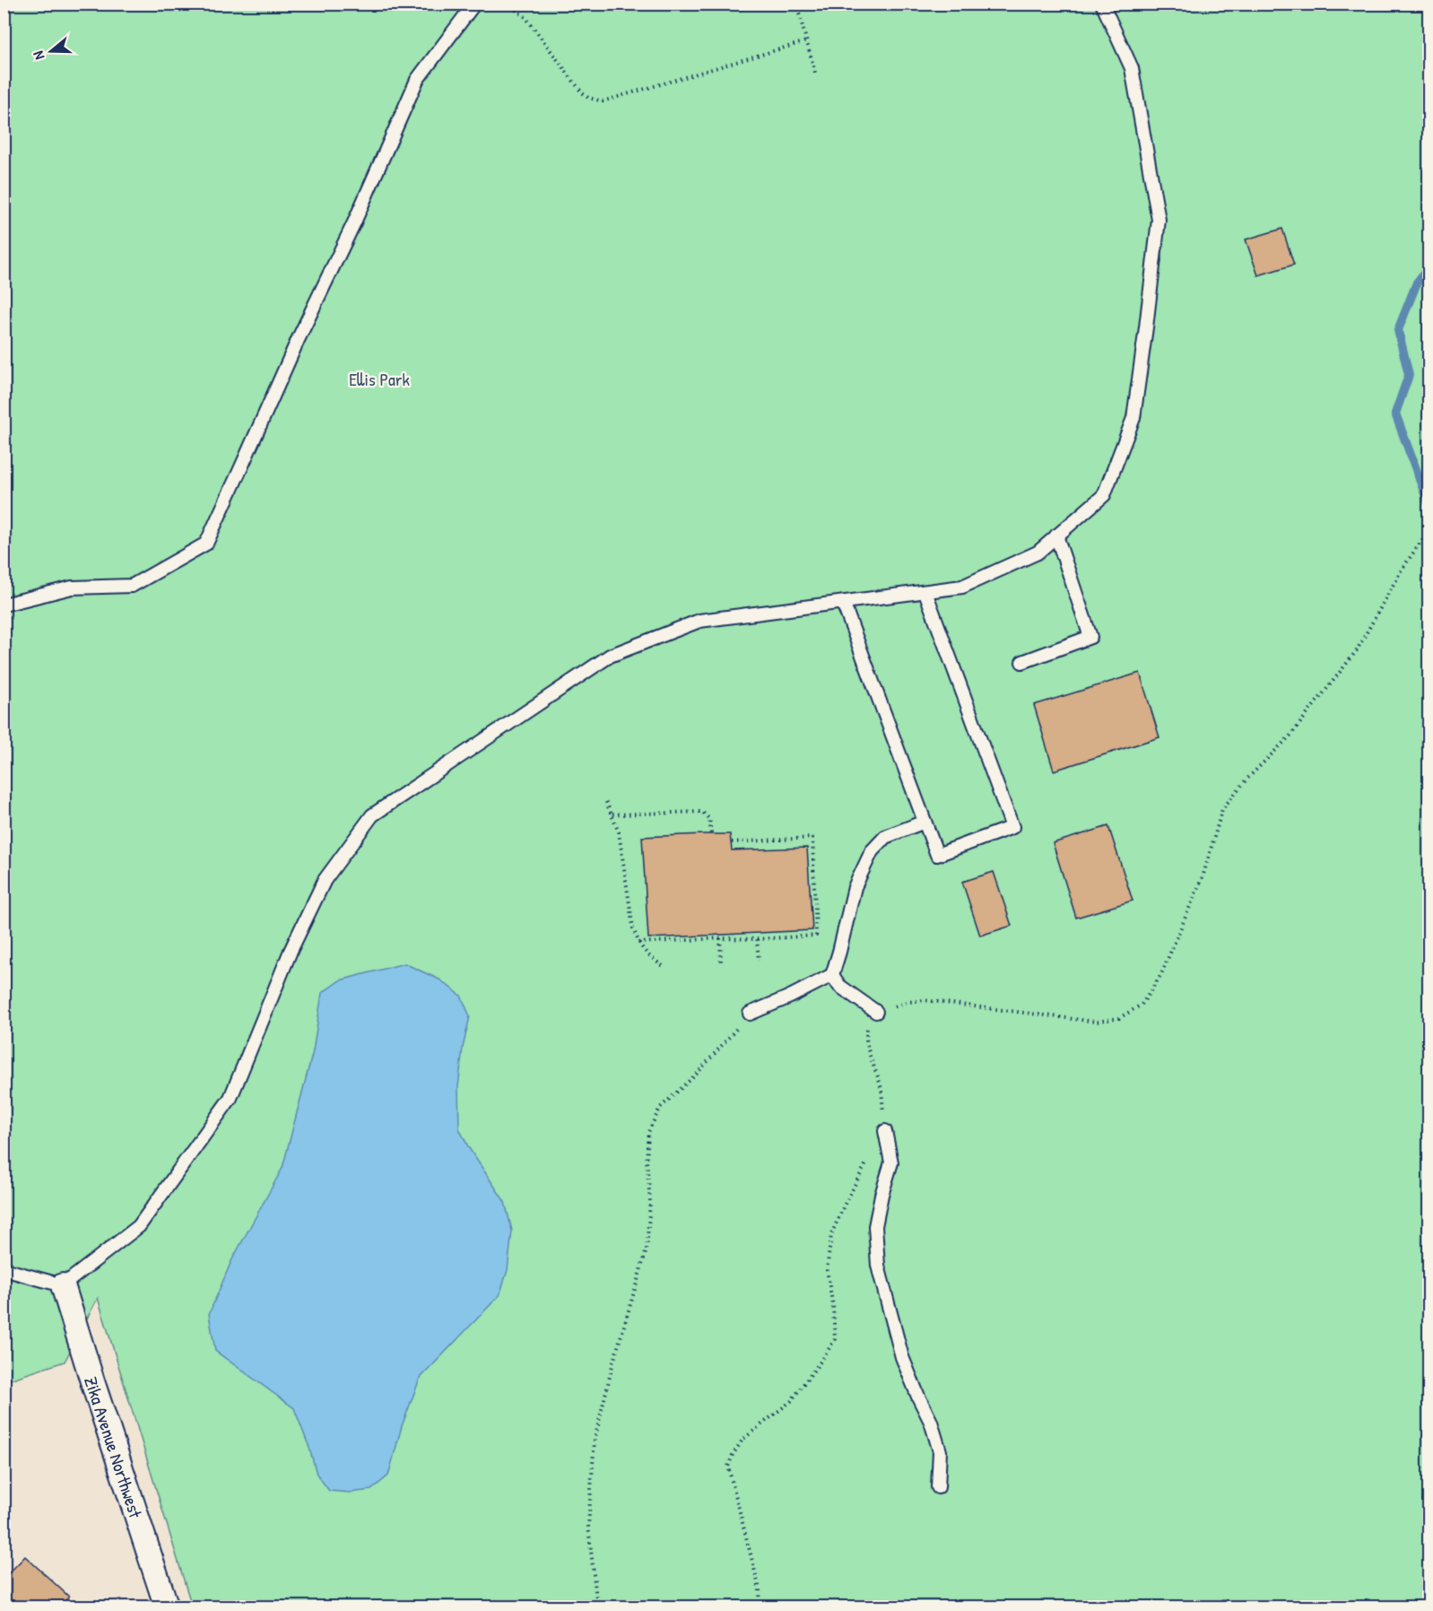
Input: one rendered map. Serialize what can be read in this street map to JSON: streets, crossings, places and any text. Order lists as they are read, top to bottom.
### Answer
{
  "streets": {
    "street": ["Zika Avenue Northwest"]
  },
  "parks": ["Ellis Park"],
  "north": "left"
}
